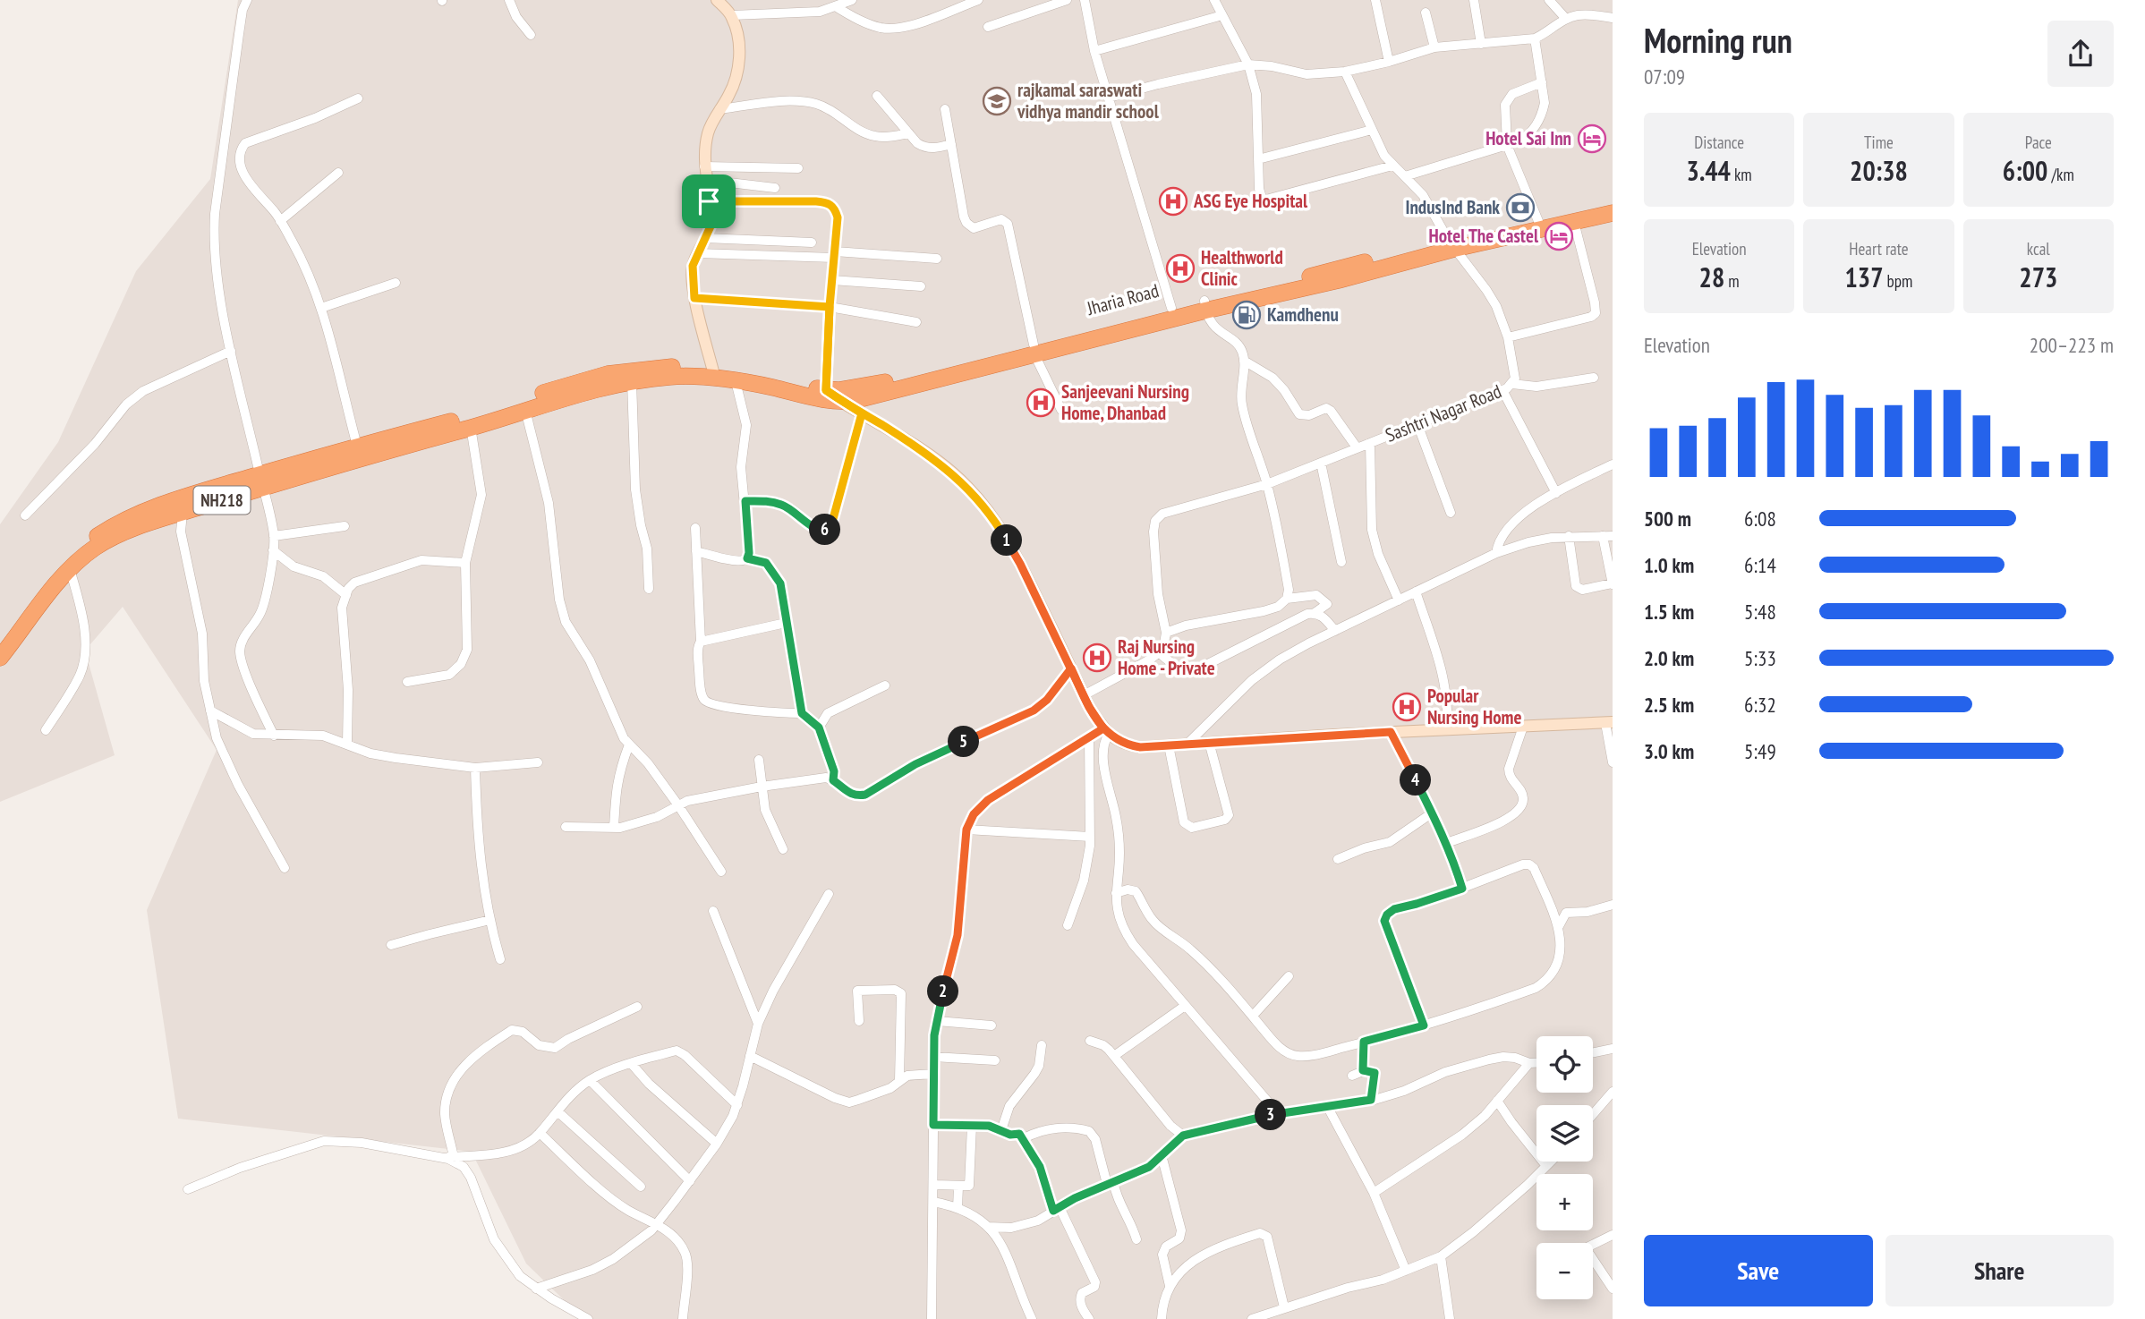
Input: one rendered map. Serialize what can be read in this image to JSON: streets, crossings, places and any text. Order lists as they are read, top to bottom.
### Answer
{
  "streets": {
    "highway": ["Jharia Road", "NH218"],
    "street": ["Sashtri Nagar Road"]
  },
  "crossings": [
    ["Jharia Road", "Sashtri Nagar Road"],
    ["Jharia Road", "NH218"]
  ],
  "places": {
    "school or university": ["rajkamal saraswati vidhya mandir school"],
    "hotel": ["Hotel Sai Inn", "Hotel The Castel"],
    "hospital": [
      "ASG Eye Hospital",
      "Healthworld Clinic",
      "Sanjeevani Nursing Home, Dhanbad",
      "Raj Nursing Home - Private",
      "Popular Nursing Home"
    ],
    "bank": ["IndusInd Bank"],
    "fuel station": ["Kamdhenu"]
  },
  "page": {
    "heading": ["Morning run", "07:09"],
    "stats": [
      ["Distance", "3.44 km"],
      ["Time", "20:38"],
      ["Pace", "6:00 /km"],
      ["Elevation", "28 m"],
      ["Heart rate", "137 bpm"],
      ["kcal", "273"]
    ],
    "chart": ["Elevation", "200–223 m"],
    "list": [
      {
        "name": "500 m",
        "note": "6:08"
      },
      {
        "name": "1.0 km",
        "note": "6:14"
      },
      {
        "name": "1.5 km",
        "note": "5:48"
      },
      {
        "name": "2.0 km",
        "note": "5:33"
      },
      {
        "name": "2.5 km",
        "note": "6:32"
      },
      {
        "name": "3.0 km",
        "note": "5:49"
      }
    ],
    "pins": [
      "6",
      "1",
      "5",
      "4",
      "2",
      "3"
    ],
    "map_buttons": ["+", "−"],
    "buttons": ["Save", "Share"]
  }
}
